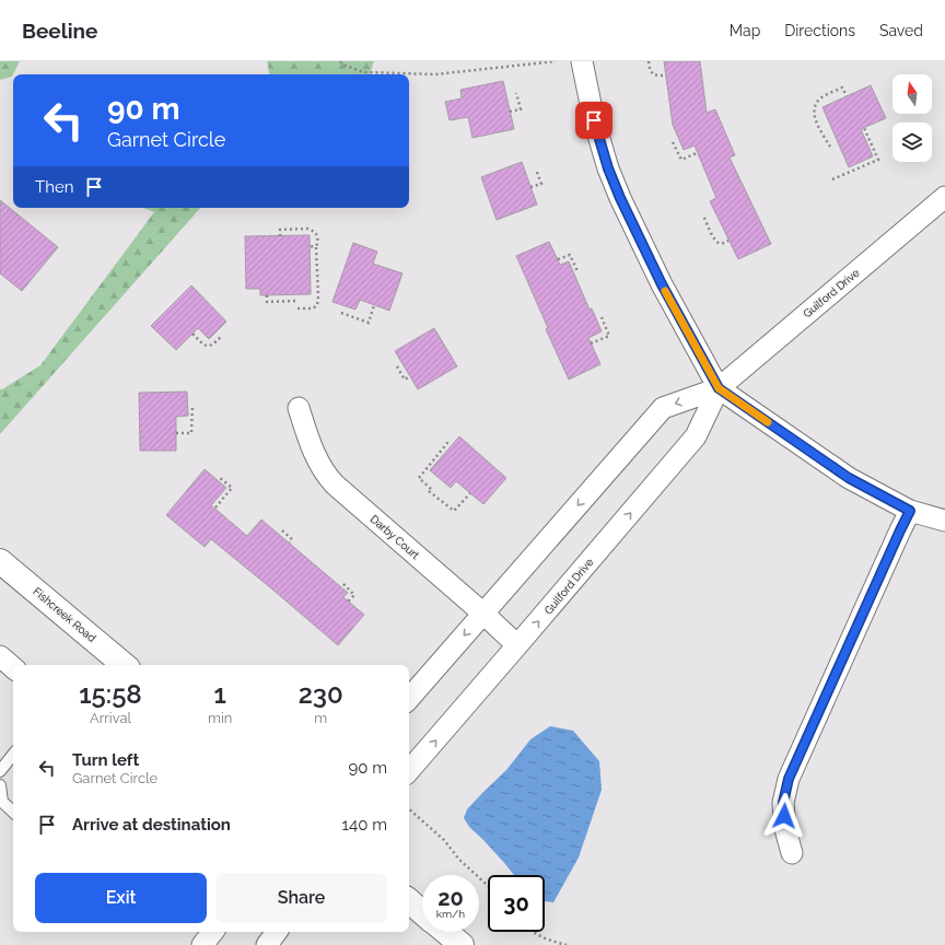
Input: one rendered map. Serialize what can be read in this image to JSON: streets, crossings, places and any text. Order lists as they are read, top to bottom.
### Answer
{
  "streets": {
    "main road": ["Fishcreek Road"],
    "street": ["Guilford Drive", "Darby Court"]
  },
  "crossings": [
    ["Guilford Drive", "Darby Court"]
  ],
  "north": "top",
  "page": {
    "header": "Beeline",
    "nav": ["Map", "Directions", "Saved"],
    "turn": ["90 m", "Garnet Circle"],
    "then": "Then",
    "eta": [
      "15:58",
      "Arrival",
      "1",
      "min",
      "230",
      "m"
    ],
    "list": [
      {
        "name": "Turn left",
        "note": "Garnet Circle",
        "value": "90 m"
      },
      {
        "name": "Arrive at destination",
        "value": "140 m"
      }
    ],
    "buttons": ["Exit", "Share"],
    "speed": "20 km/h",
    "limit": "30"
  }
}
